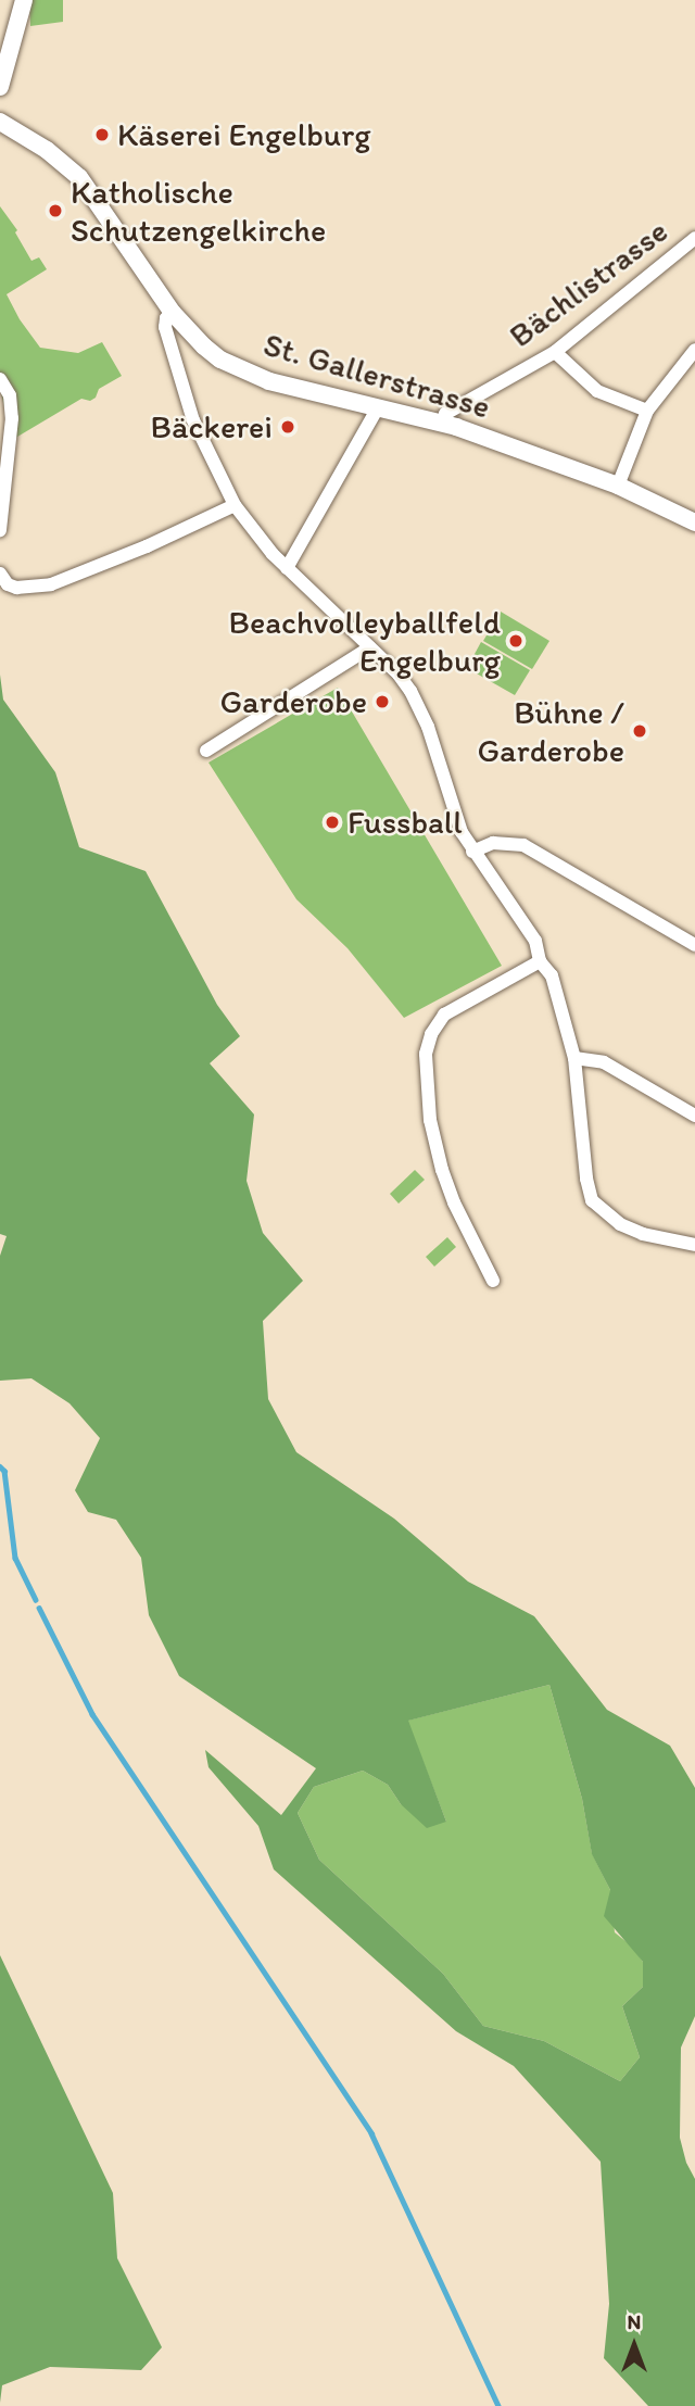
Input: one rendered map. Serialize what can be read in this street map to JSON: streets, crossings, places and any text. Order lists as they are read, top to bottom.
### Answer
{
  "streets": {
    "street": ["Bächlistrasse", "St. Gallerstrasse"]
  },
  "crossings": [
    ["Bächlistrasse", "St. Gallerstrasse"]
  ],
  "places": [
    "Käserei Engelburg",
    "Katholische Schutzengelkirche",
    "Bäckerei",
    "Beachvolleyballfeld Engelburg",
    "Garderobe",
    "Bühne / Garderobe",
    "Fussball"
  ],
  "north": "top"
}
